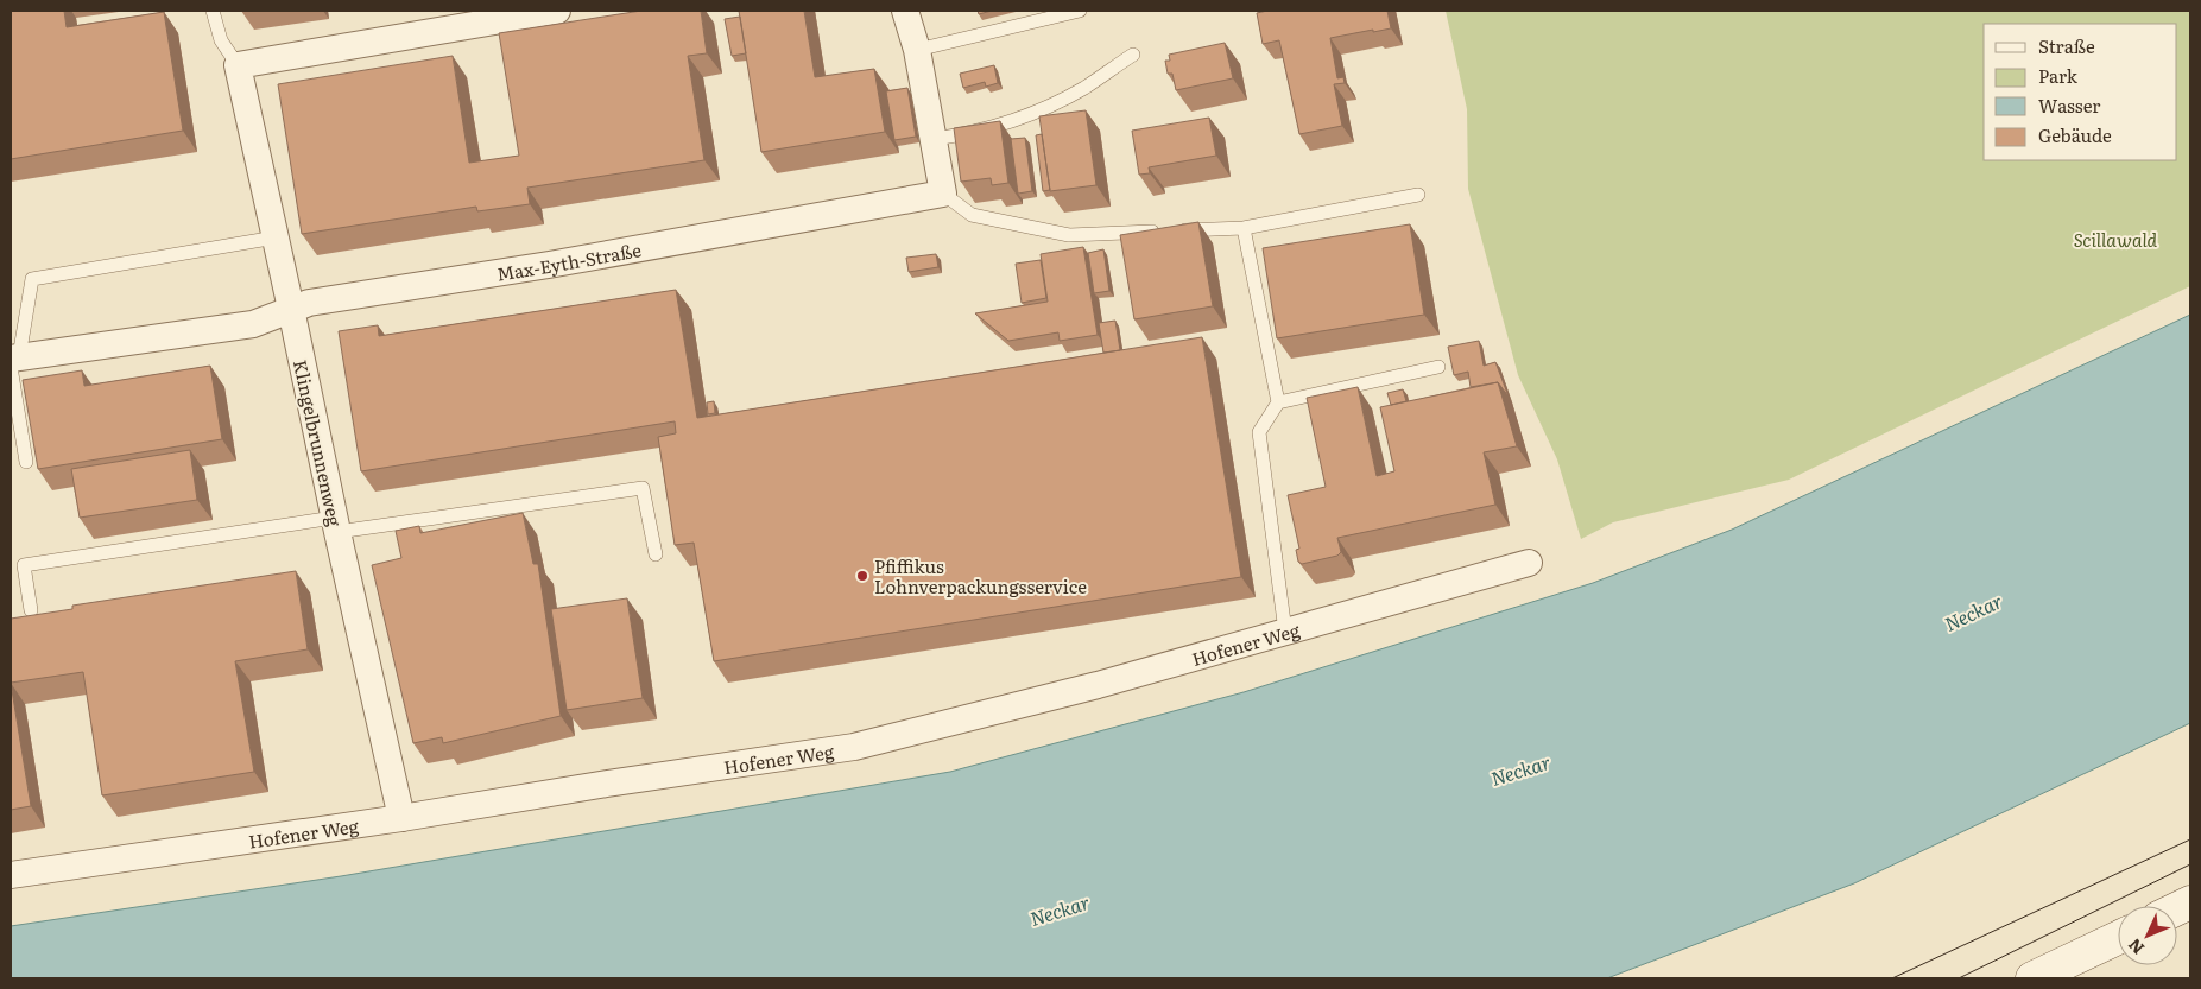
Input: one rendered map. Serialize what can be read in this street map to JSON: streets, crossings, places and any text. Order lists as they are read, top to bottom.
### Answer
{
  "streets": {
    "street": ["Max-Eyth-Straße", "Klingelbrunnenweg", "Hofener Weg"]
  },
  "crossings": [
    ["Max-Eyth-Straße", "Klingelbrunnenweg"],
    ["Klingelbrunnenweg", "Hofener Weg"]
  ],
  "water": ["Neckar"],
  "parks": ["Scillawald"],
  "places": ["Pfiffikus Lohnverpackungsservice"],
  "legend": [
    "Straße",
    "Park",
    "Wasser",
    "Gebäude"
  ],
  "north": "bottom left"
}
